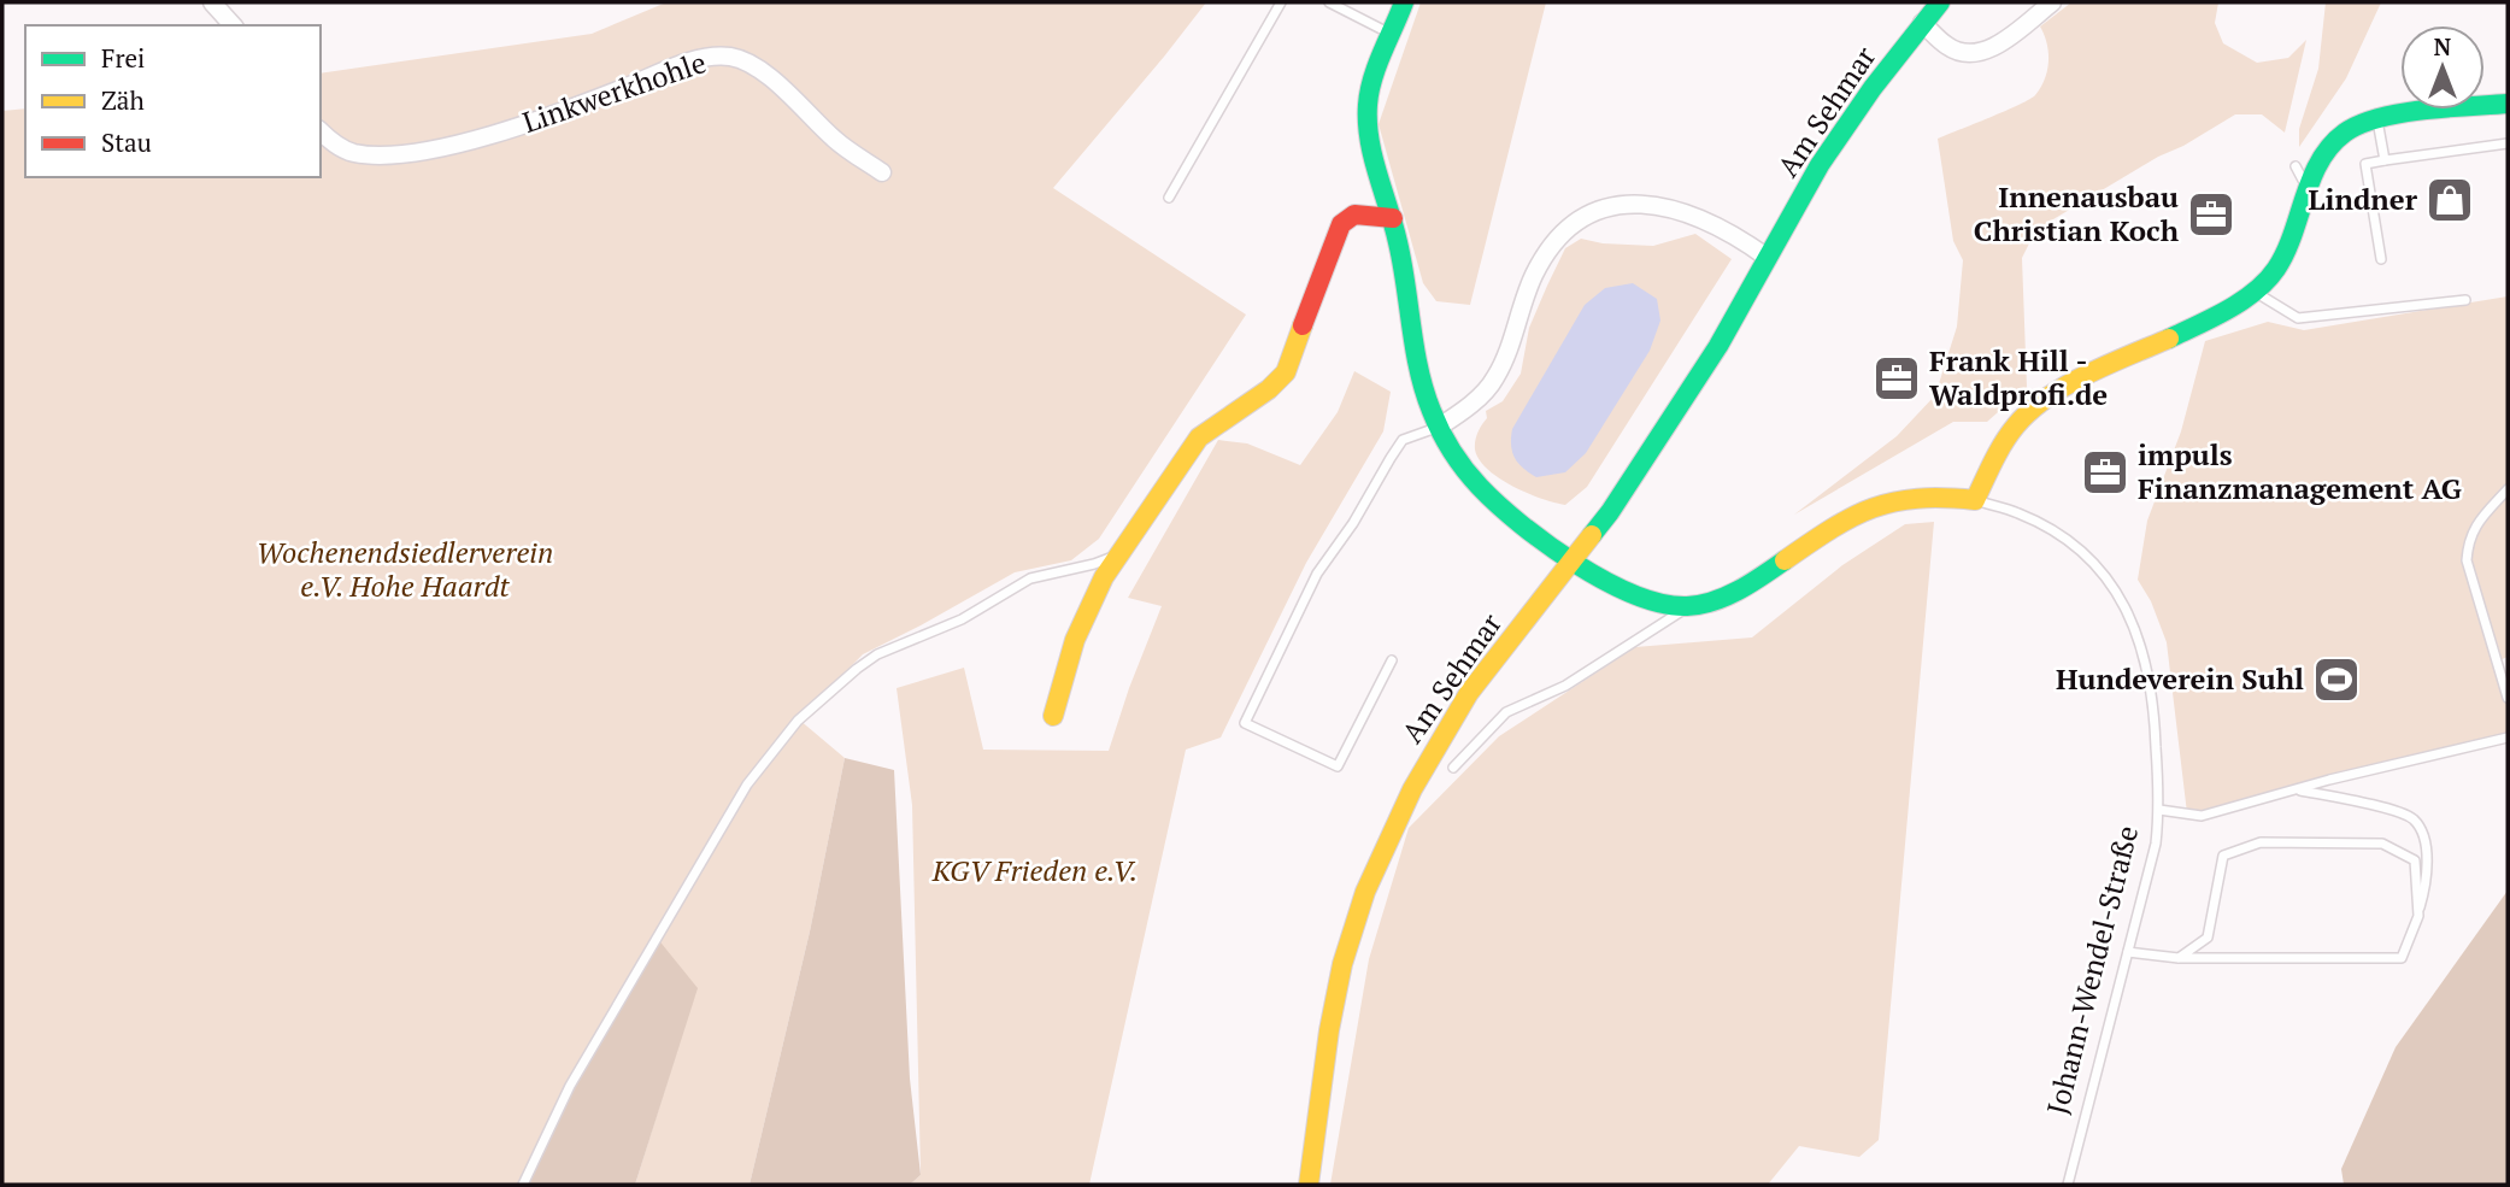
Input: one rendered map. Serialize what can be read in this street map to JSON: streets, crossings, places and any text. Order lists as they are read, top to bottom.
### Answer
{
  "streets": {
    "street": ["Linkwerkhohle", "Am Sehmar", "Johann-Wendel-Straße"]
  },
  "crossings": [
    ["Am Sehmar", "Johann-Wendel-Straße"]
  ],
  "parks": ["Wochenendsiedlerverein e.V. Hohe Haardt", "KGV Frieden e.V."],
  "places": {
    "shop": ["Lindner"],
    "office": ["Innenausbau Christian Koch", "Frank Hill - Waldprofi.de", "impuls Finanzmanagement AG"],
    "sports": ["Hundeverein Suhl"]
  },
  "legend": ["Frei", "Zäh", "Stau"],
  "north": "top"
}
